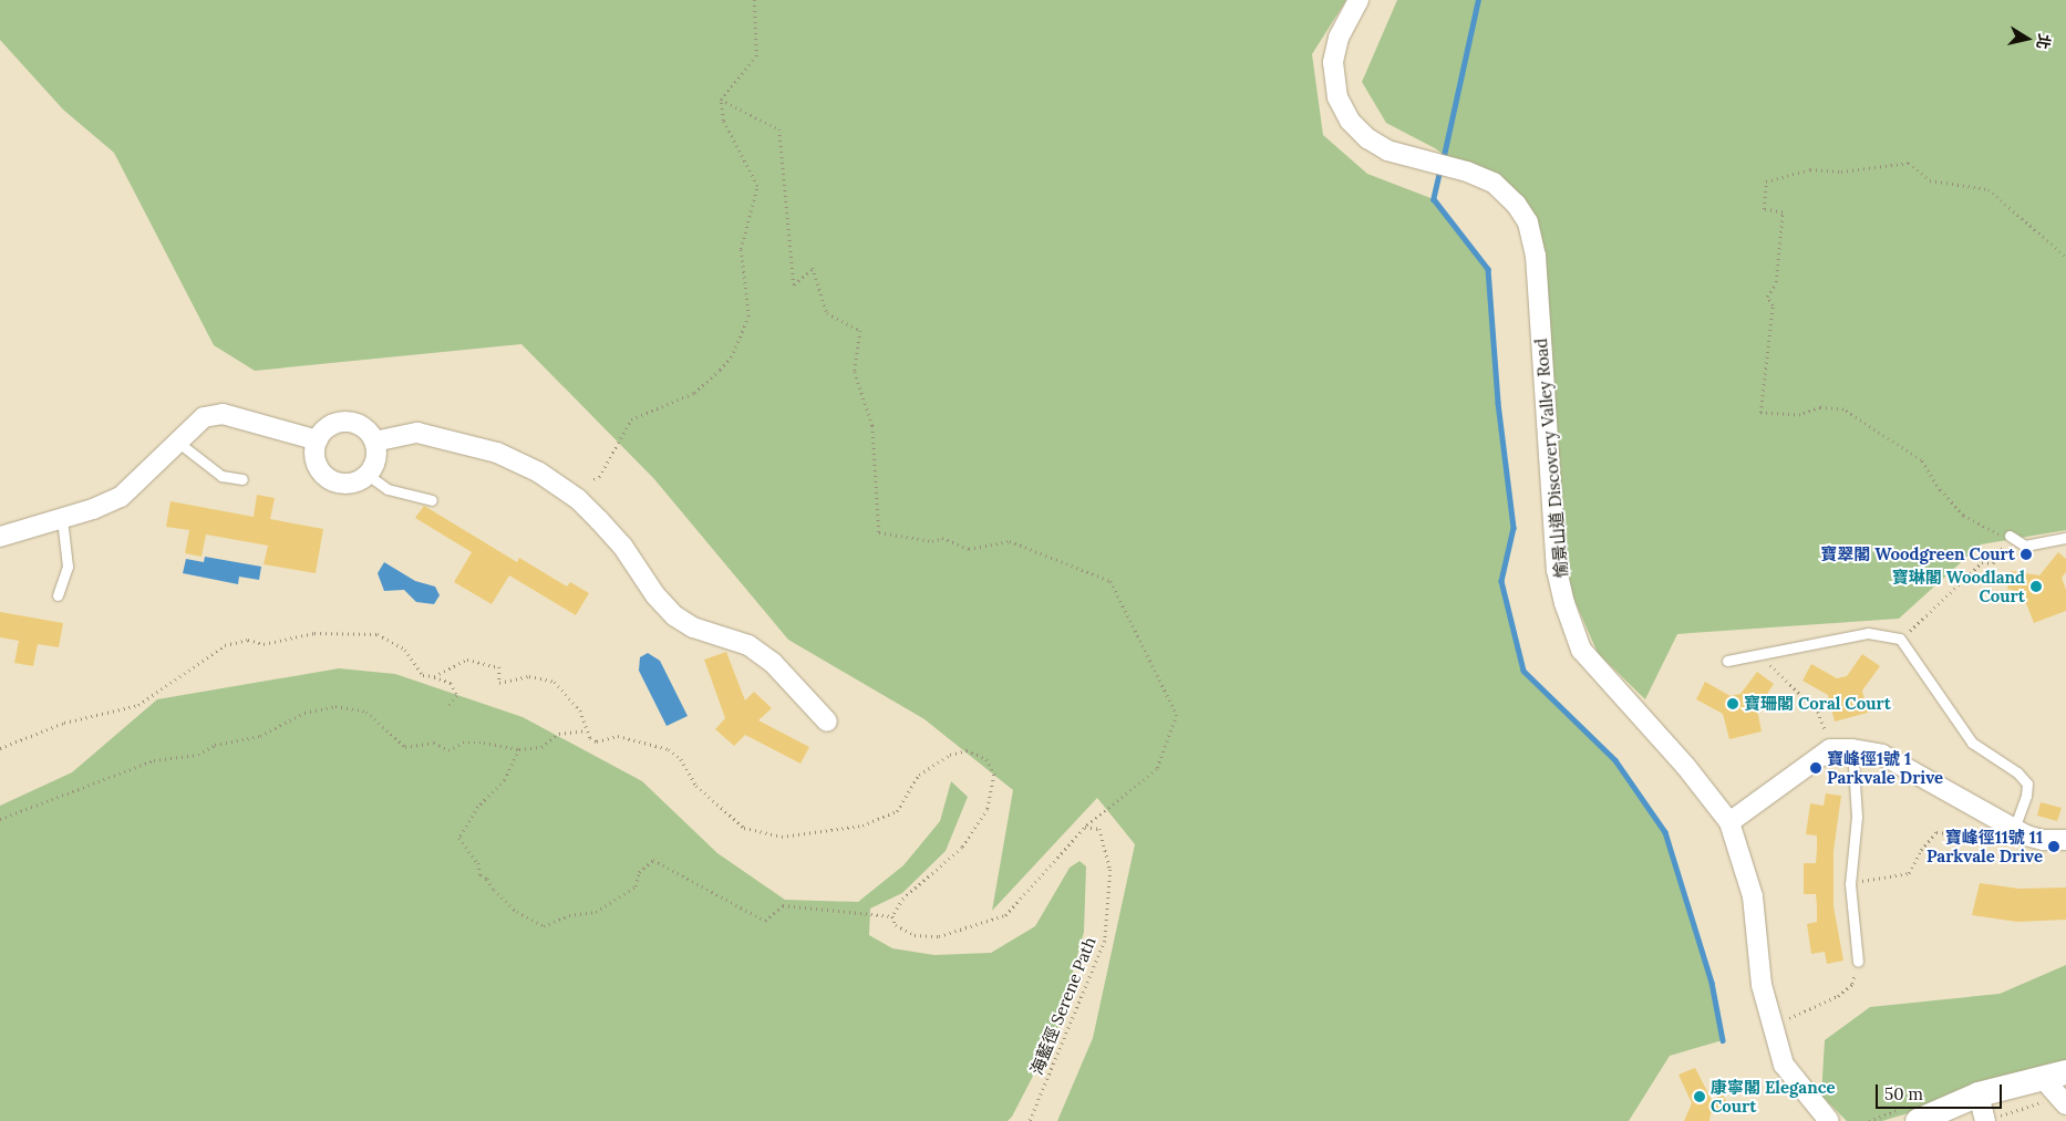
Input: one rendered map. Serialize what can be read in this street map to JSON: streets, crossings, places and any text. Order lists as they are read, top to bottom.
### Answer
{
  "streets": {
    "street": ["愉景山道 Discovery Valley Road"],
    "path": ["海藍徑 Serene Path"]
  },
  "places": [
    "寶翠閣 Woodgreen Court",
    "寶琳閣 Woodland Court",
    "寶珊閣 Coral Court",
    "寶峰徑1號 1 Parkvale Drive",
    "寶峰徑11號 11 Parkvale Drive",
    "康寧閣 Elegance Court"
  ],
  "scale_bar": "50 m",
  "north": "right"
}
